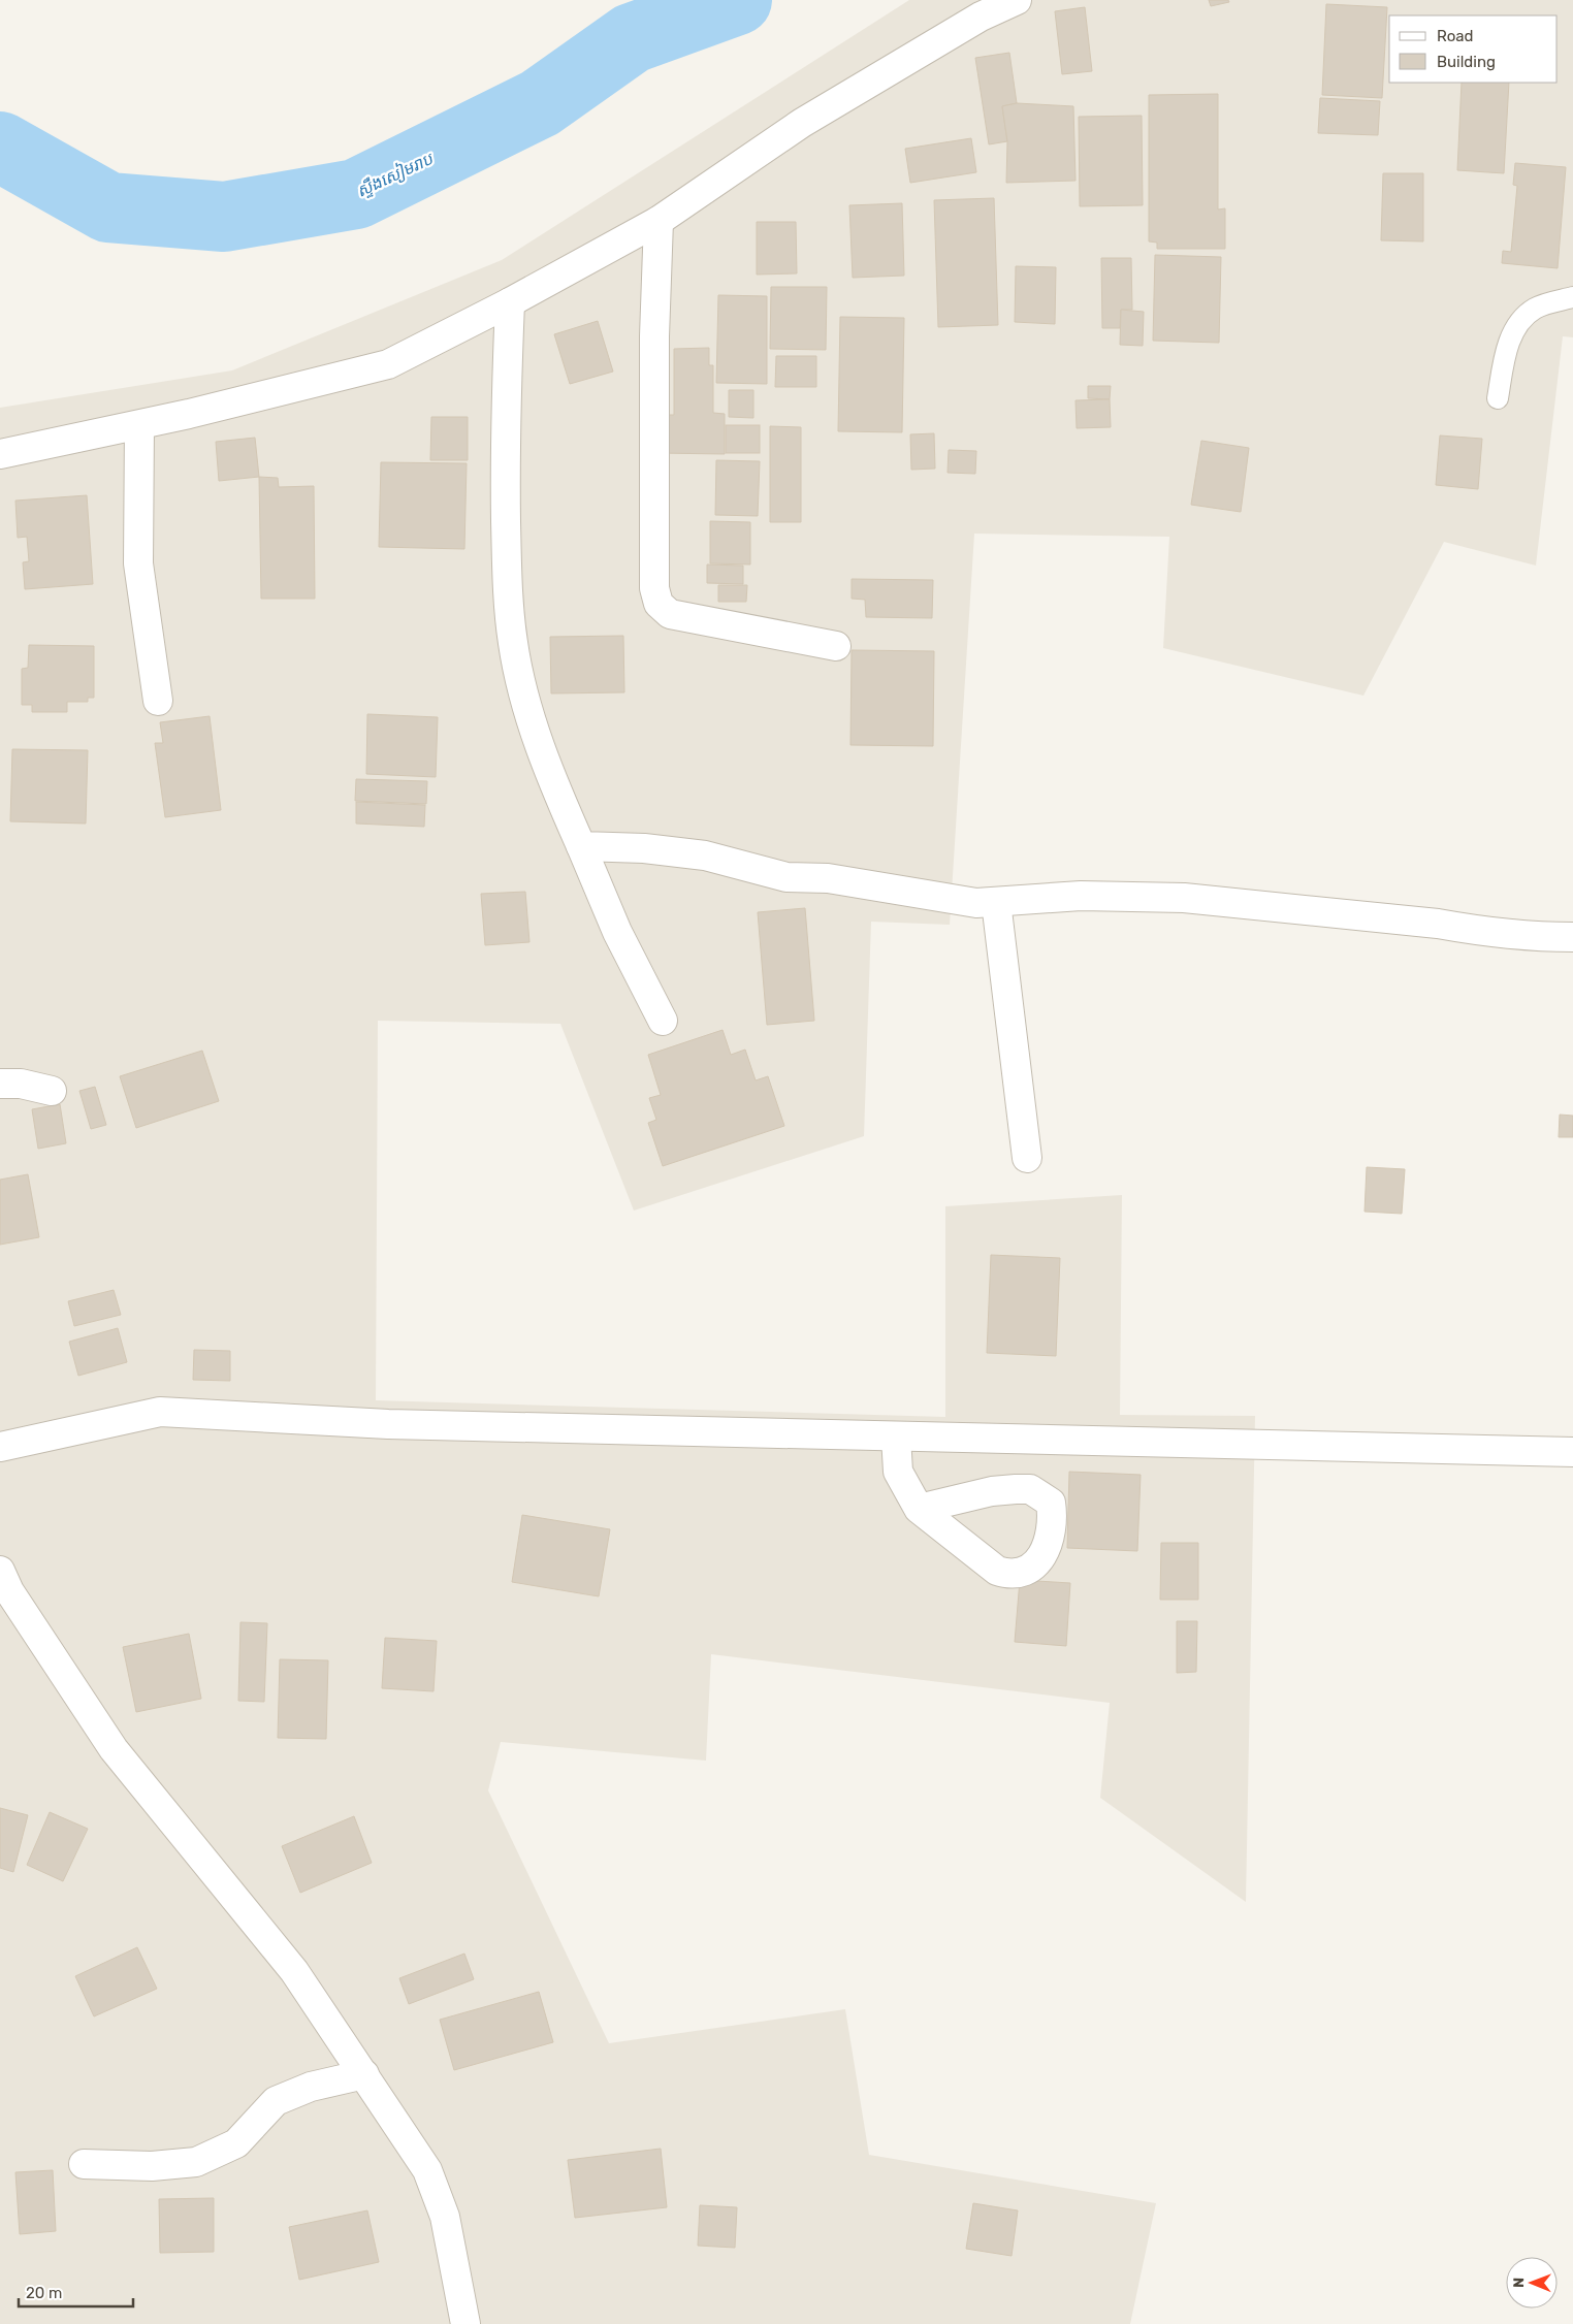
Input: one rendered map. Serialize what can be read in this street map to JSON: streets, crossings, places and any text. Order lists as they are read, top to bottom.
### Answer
{
  "water": ["ស្ទឹងសៀមរាប"],
  "legend": ["Road", "Building"],
  "scale_bar": "20 m",
  "north": "left"
}
